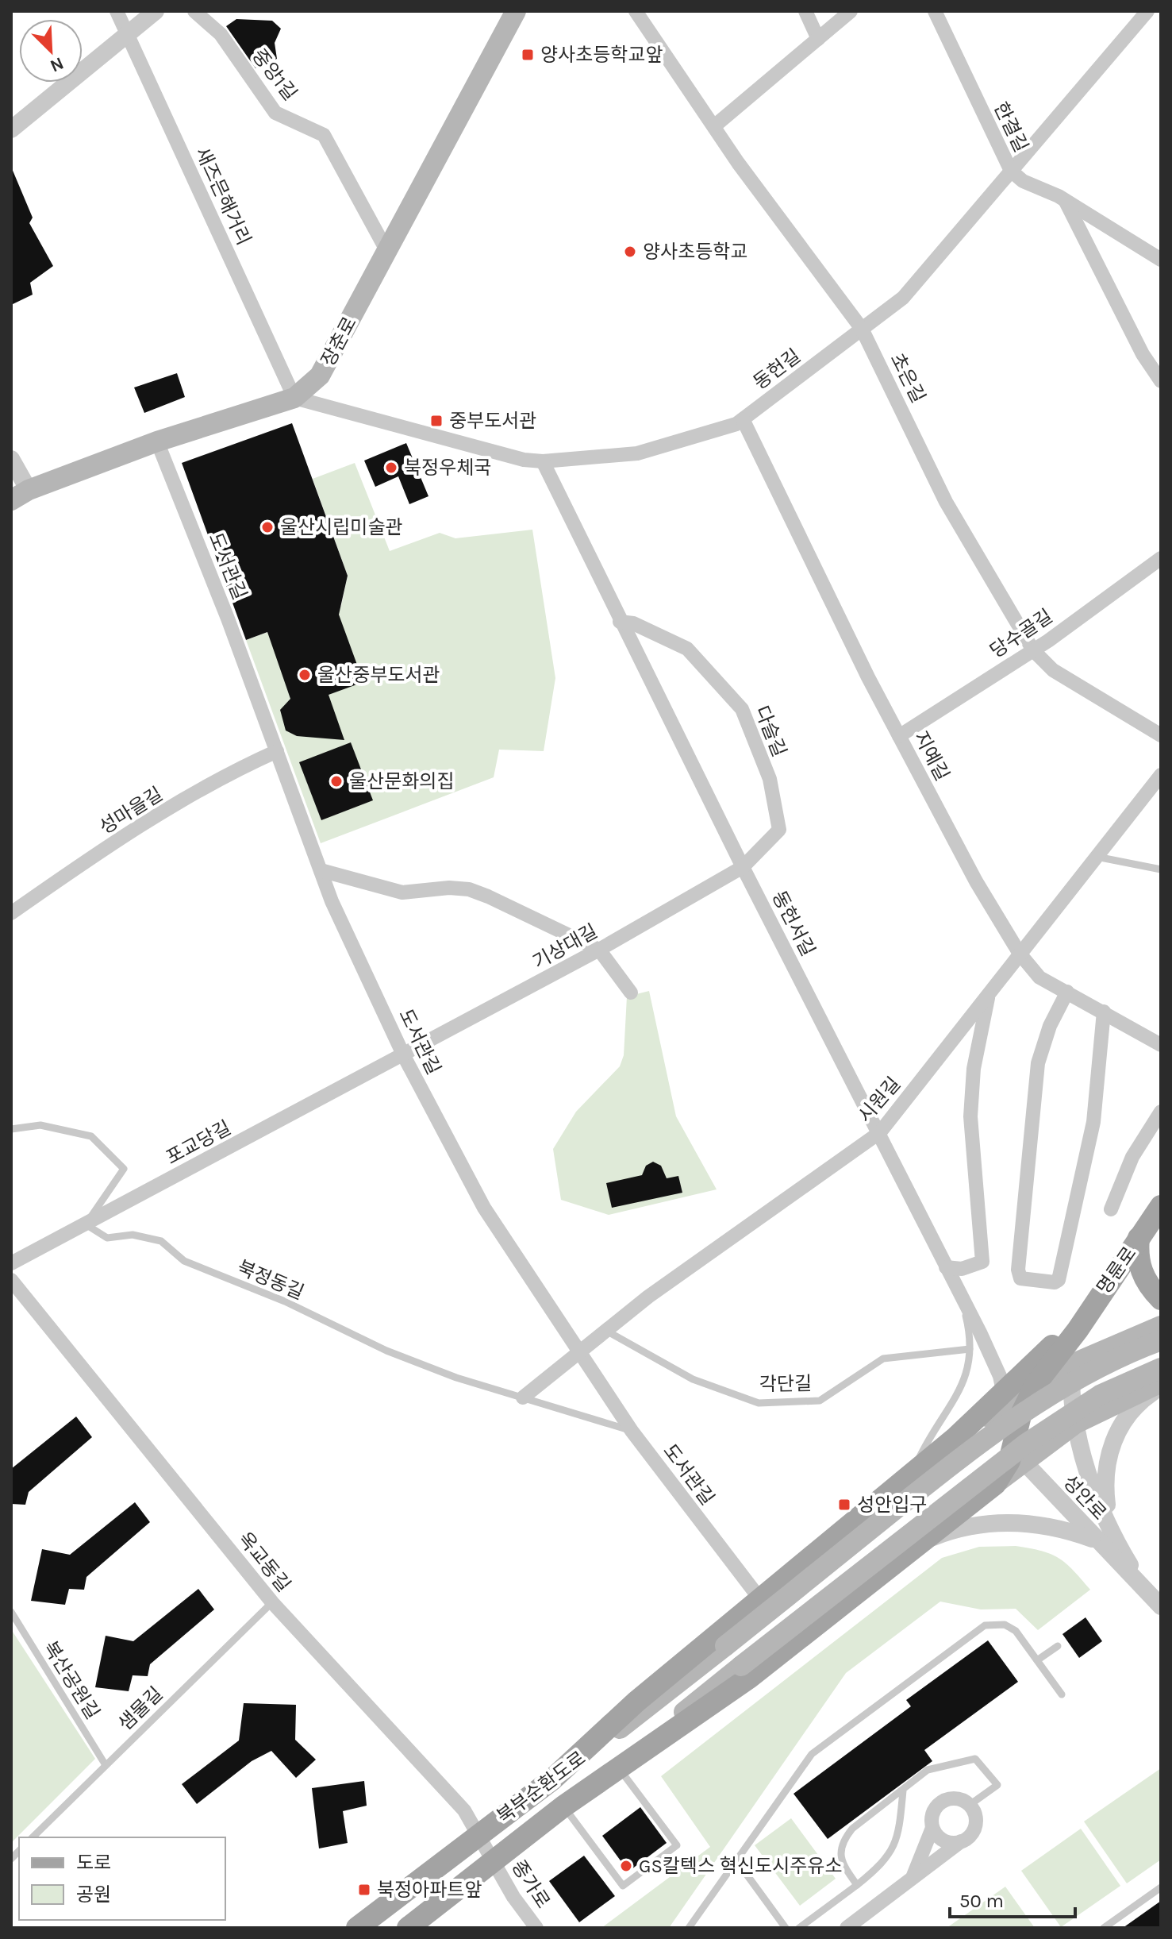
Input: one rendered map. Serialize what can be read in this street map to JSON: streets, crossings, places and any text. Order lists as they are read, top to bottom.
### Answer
{
  "streets": {
    "main road": ["장춘로", "명륜로", "북부순환도로"],
    "street": [
      "중앙1길",
      "한결길",
      "새즈믄해거리",
      "동헌길",
      "초은길",
      "도서관길",
      "당수골길",
      "다슬길",
      "지예길",
      "성마을길",
      "동헌서길",
      "기상대길",
      "시원길",
      "포교당길",
      "성안로",
      "옥교동길",
      "종가로"
    ],
    "lane": [
      "북정동길",
      "각단길",
      "복산공원길",
      "샘물길"
    ]
  },
  "crossings": [
    ["중앙1길", "장춘로"],
    ["한결길", "동헌길"],
    ["새즈믄해거리", "장춘로"],
    ["새즈믄해거리", "동헌길"],
    ["장춘로", "동헌길"],
    ["장춘로", "도서관길"],
    ["동헌길", "초은길"],
    ["동헌길", "지예길"],
    ["동헌길", "동헌서길"],
    ["초은길", "당수골길"],
    ["도서관길", "성마을길"],
    ["도서관길", "기상대길"],
    ["도서관길", "시원길"],
    ["도서관길", "포교당길"],
    ["도서관길", "북정동길"],
    ["당수골길", "지예길"],
    ["다슬길", "동헌서길"],
    ["다슬길", "기상대길"],
    ["지예길", "시원길"],
    ["동헌서길", "기상대길"],
    ["동헌서길", "시원길"],
    ["기상대길", "포교당길"],
    ["시원길", "북정동길"],
    ["시원길", "각단길"],
    ["포교당길", "북정동길"],
    ["옥교동길", "샘물길"],
    ["옥교동길", "북부순환도로"],
    ["옥교동길", "종가로"],
    ["복산공원길", "샘물길"],
    ["북부순환도로", "종가로"]
  ],
  "places": {
    "transit": [
      "양사초등학교앞",
      "중부도서관",
      "성안입구",
      "북정아파트앞"
    ],
    "other": [
      "양사초등학교",
      "북정우체국",
      "울산시립미술관",
      "울산중부도서관",
      "울산문화의집",
      "GS칼텍스 혁신도시주유소"
    ]
  },
  "legend": ["도로", "공원"],
  "scale_bar": "50 m",
  "north": "bottom right"
}
